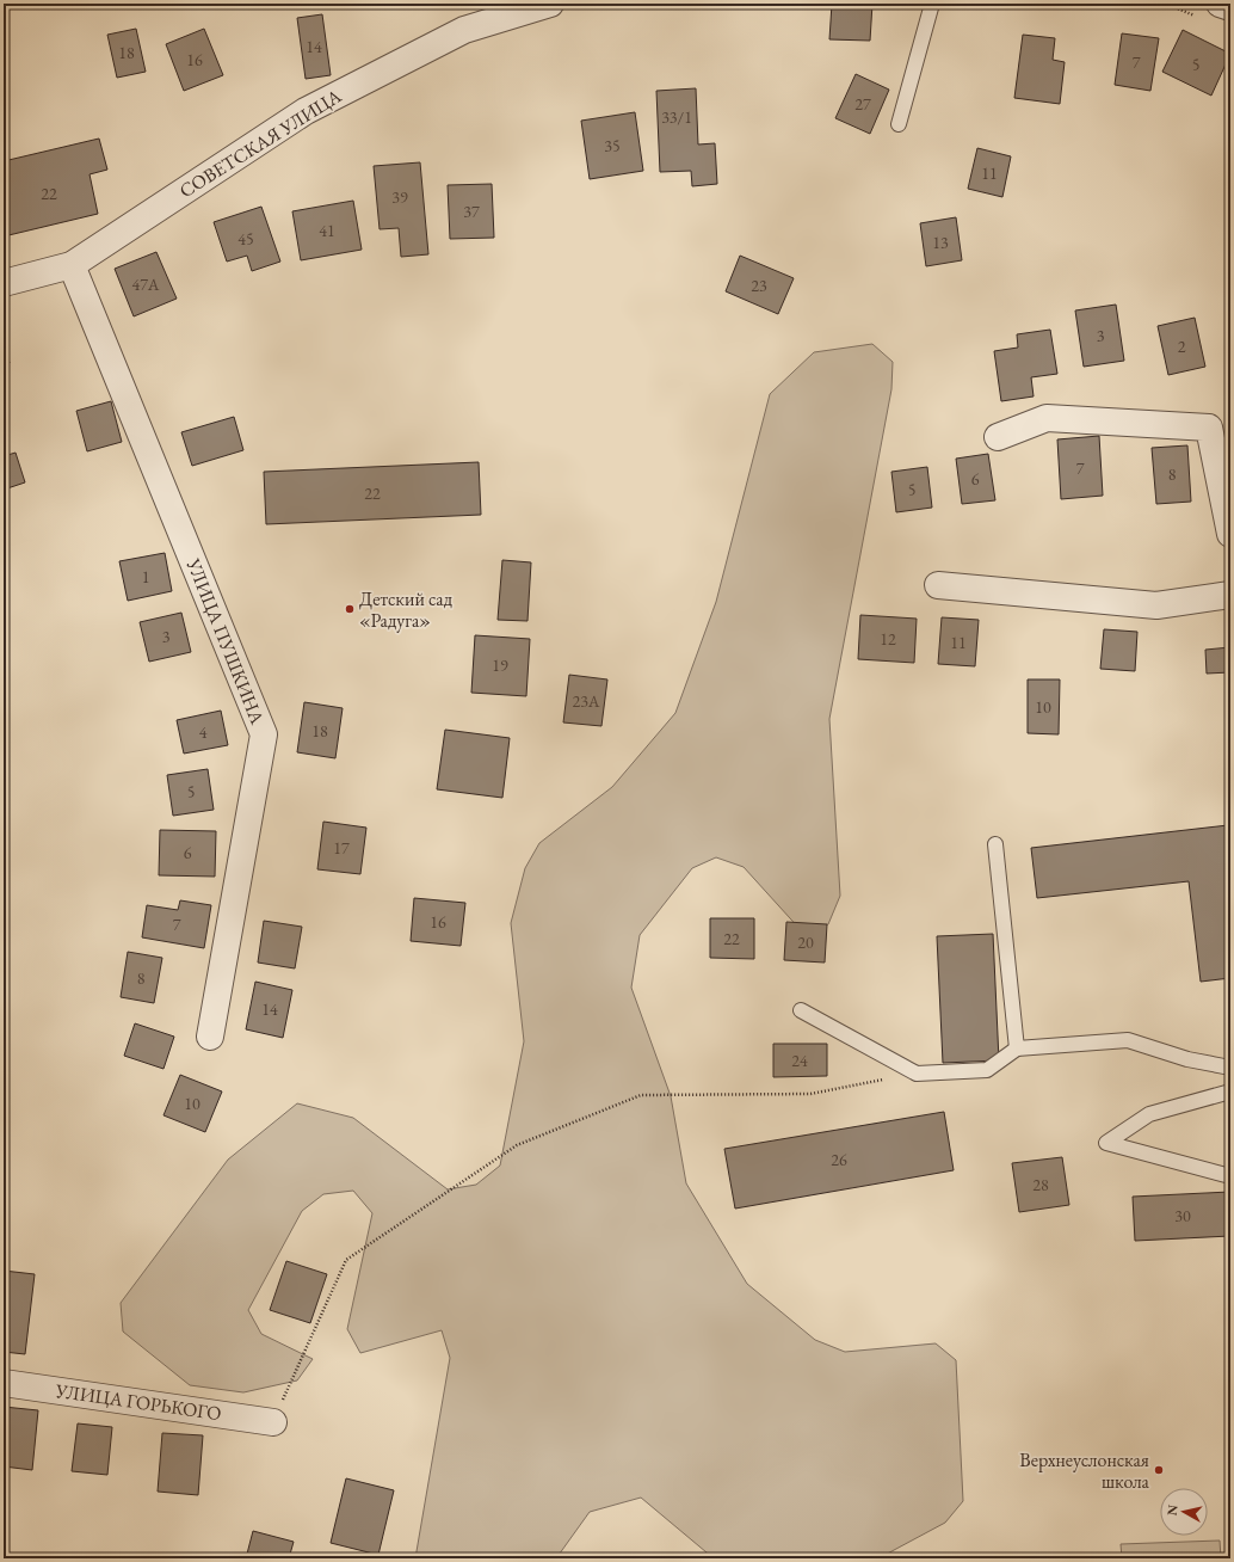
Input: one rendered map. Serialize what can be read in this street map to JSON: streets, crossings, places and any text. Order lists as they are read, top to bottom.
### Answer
{
  "streets": {
    "street": ["СОВЕТСКАЯ УЛИЦА", "УЛИЦА ПУШКИНА", "УЛИЦА ГОРЬКОГО"]
  },
  "crossings": [
    ["СОВЕТСКАЯ УЛИЦА", "УЛИЦА ПУШКИНА"]
  ],
  "places": ["Детский сад «Радуга»", "Верхнеуслонская школа"],
  "house_numbers": [
    "14",
    "18",
    "16",
    "7",
    "5",
    "27",
    "33/1",
    "35",
    "11",
    "22",
    "39",
    "37",
    "41",
    "45",
    "13",
    "47А",
    "23",
    "3",
    "2",
    "7",
    "8",
    "6",
    "5",
    "22",
    "1",
    "3",
    "12",
    "11",
    "19",
    "23А",
    "10",
    "18",
    "4",
    "5",
    "17",
    "6",
    "16",
    "7",
    "22",
    "20",
    "8",
    "14",
    "24",
    "10",
    "26",
    "28",
    "30"
  ],
  "north": "left"
}
